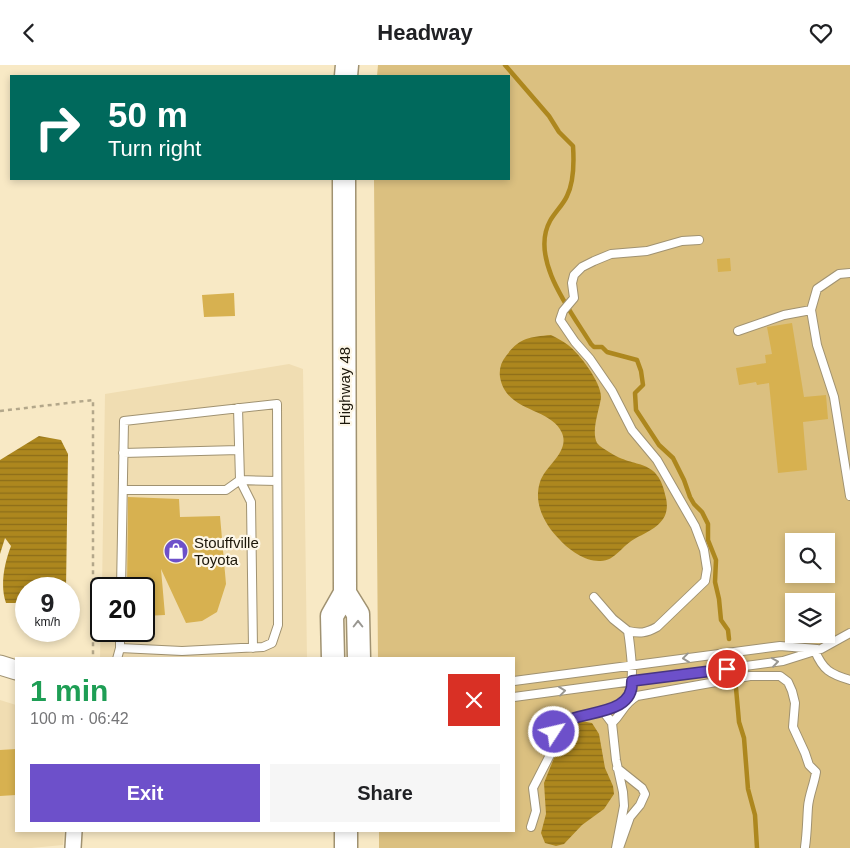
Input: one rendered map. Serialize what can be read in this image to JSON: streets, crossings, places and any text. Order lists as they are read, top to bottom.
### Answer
{
  "streets": {
    "main road": ["Highway 48"]
  },
  "places": {
    "shop": ["Stouffville Toyota"]
  },
  "page": {
    "header": "Headway",
    "turn": ["50 m", "Turn right"],
    "speed": "9 km/h",
    "limit": "20",
    "heading": ["1 min", "100 m · 06:42"],
    "buttons": ["Exit", "Share"]
  }
}
